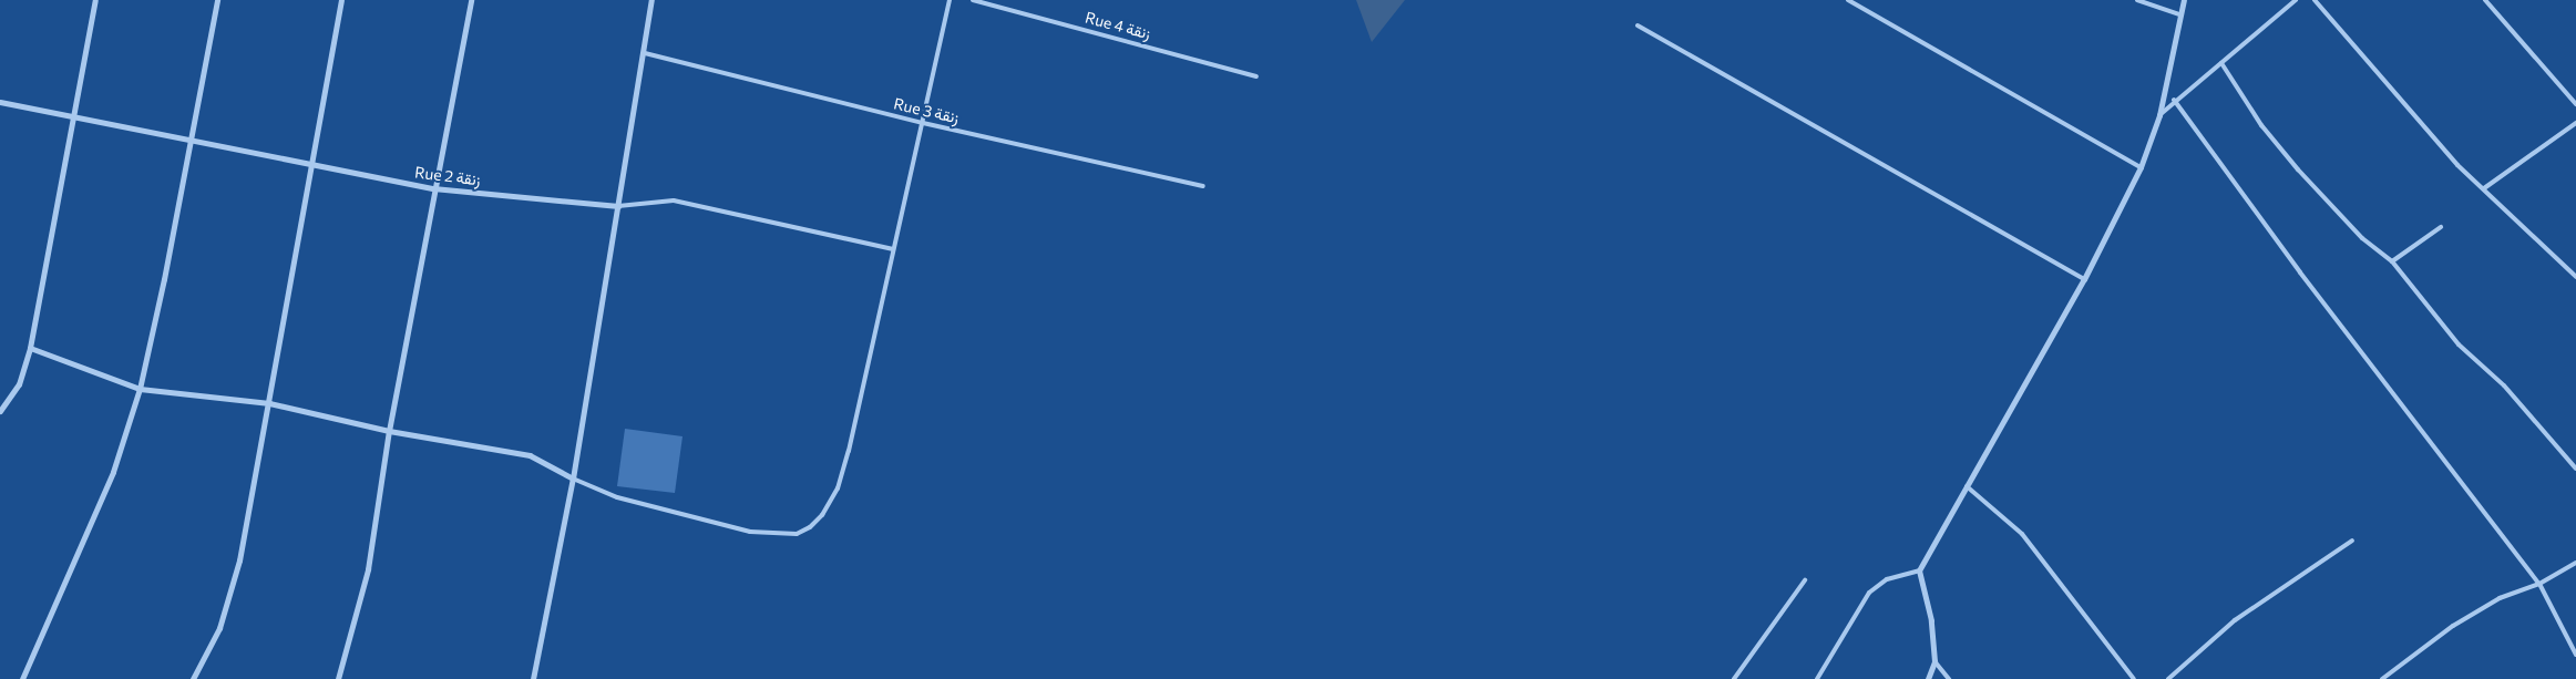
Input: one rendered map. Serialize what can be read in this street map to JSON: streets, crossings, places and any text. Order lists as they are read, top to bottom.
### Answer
{
  "streets": {
    "street": ["Rue 2 زنقة"],
    "lane": ["Rue 4 زنقة", "Rue 3 زنقة"]
  }
}
